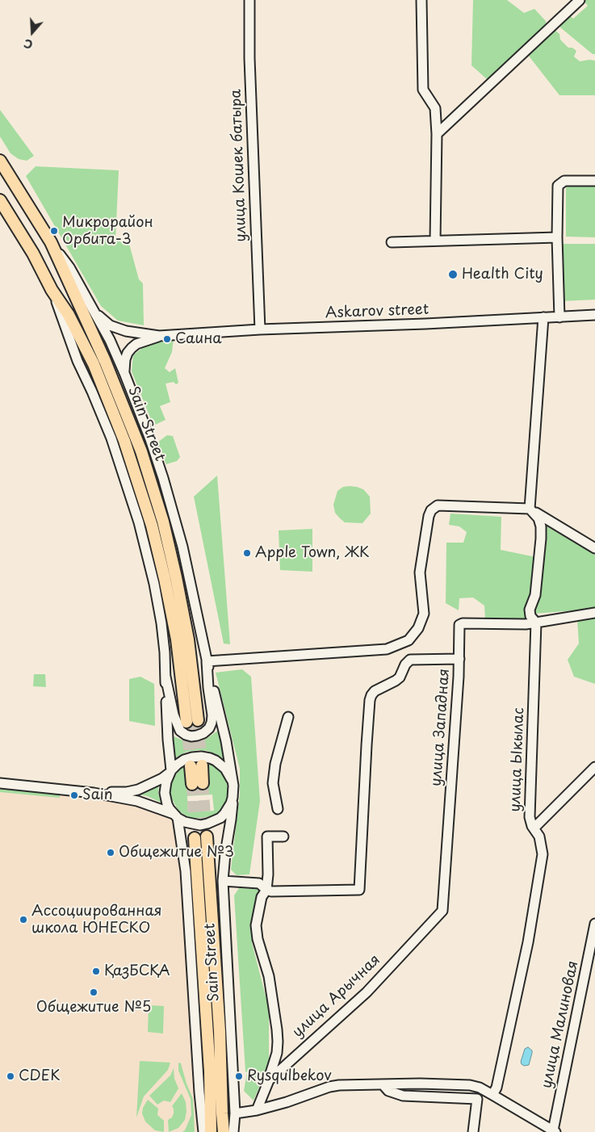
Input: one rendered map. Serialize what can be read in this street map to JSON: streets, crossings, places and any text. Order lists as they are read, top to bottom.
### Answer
{
  "streets": {
    "main road": ["Sain Street"],
    "street": [
      "улица Кошек батыра",
      "Askarov street",
      "улица Западная",
      "улица Ыкылас",
      "улица Арычная",
      "улица Малиновая"
    ]
  },
  "crossings": [
    ["улица Кошек батыра", "Askarov street"],
    ["улица Западная", "улица Ыкылас"],
    ["улица Западная", "улица Арычная"]
  ],
  "places": [
    "Микрорайон Орбита-3",
    "Health City",
    "Саина",
    "Apple Town, ЖК",
    "Sain",
    "Общежитие №3",
    "Ассоциированная школа ЮНЕСКО",
    "ҚазБСҚА",
    "Общежитие №5",
    "CDEK",
    "Rysqulbekov"
  ],
  "north": "bottom"
}
